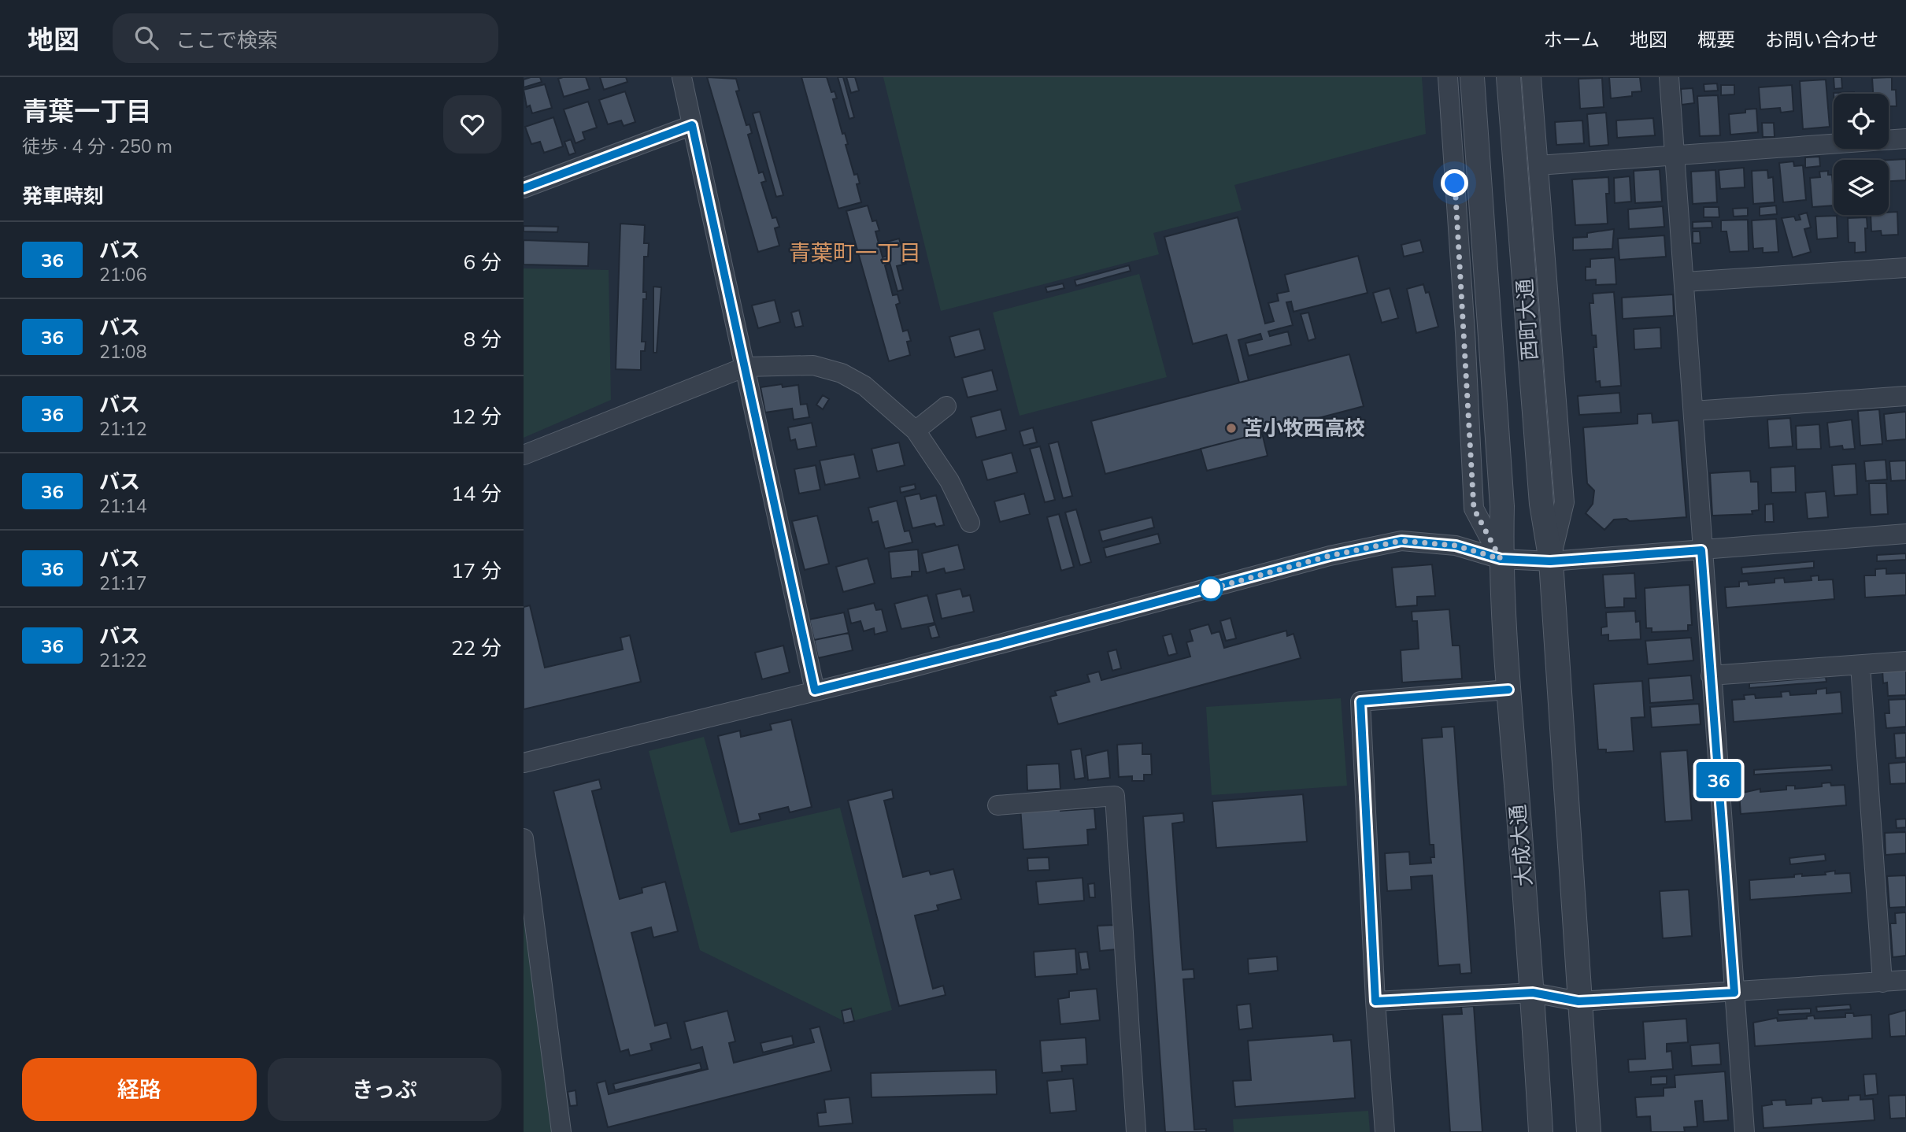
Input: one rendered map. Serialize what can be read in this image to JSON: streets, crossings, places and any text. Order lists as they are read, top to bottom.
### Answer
{
  "streets": {
    "street": ["西町大通", "大成大通"]
  },
  "crossings": [
    ["西町大通", "大成大通"]
  ],
  "districts": ["青葉町一丁目"],
  "places": ["苫小牧西高校"],
  "lines": ["bus line 36"],
  "page": {
    "header": "地図",
    "search": "ここで検索",
    "nav": [
      "ホーム",
      "地図",
      "概要",
      "お問い合わせ"
    ],
    "heading": [
      ["青葉一丁目", "徒歩 · 4 分 · 250 m"],
      "発車時刻"
    ],
    "on_map": "36",
    "list": [
      {
        "mark": "36",
        "name": "バス",
        "note": "21:06",
        "value": "6 分"
      },
      {
        "mark": "36",
        "name": "バス",
        "note": "21:08",
        "value": "8 分"
      },
      {
        "mark": "36",
        "name": "バス",
        "note": "21:12",
        "value": "12 分"
      },
      {
        "mark": "36",
        "name": "バス",
        "note": "21:14",
        "value": "14 分"
      },
      {
        "mark": "36",
        "name": "バス",
        "note": "21:17",
        "value": "17 分"
      },
      {
        "mark": "36",
        "name": "バス",
        "note": "21:22",
        "value": "22 分"
      }
    ],
    "buttons": ["経路", "きっぷ"]
  }
}
